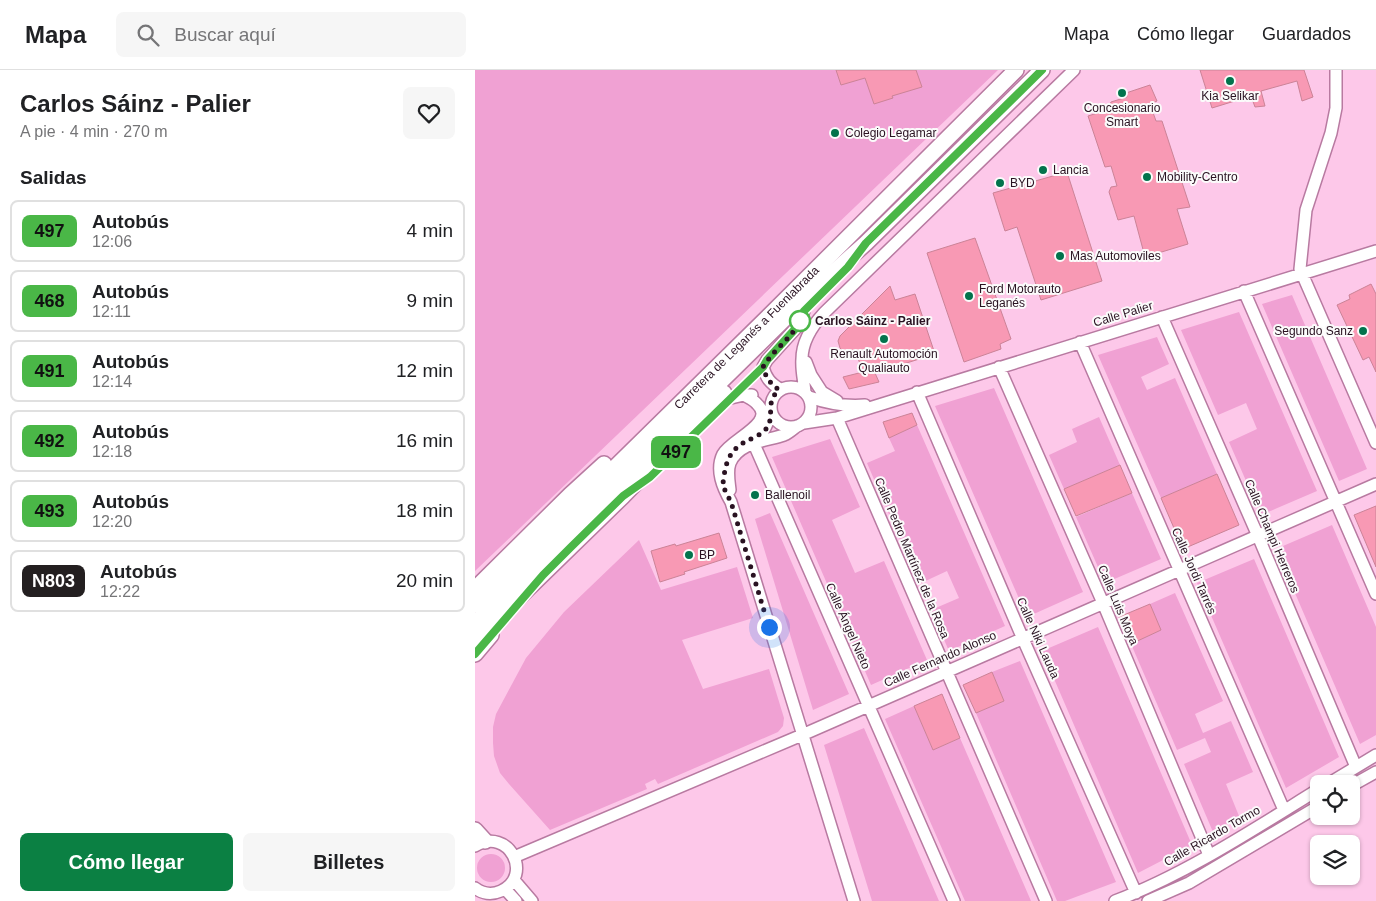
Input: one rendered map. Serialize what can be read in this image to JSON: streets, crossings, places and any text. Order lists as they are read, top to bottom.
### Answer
{
  "streets": {
    "highway": ["Carretera de Leganés a Fuenlabrada"],
    "street": [
      "Calle Palier",
      "Calle Champi Herreros",
      "Calle Pedro Martínez de la Rosa",
      "Calle Jordi Tarrés",
      "Calle Luis Moya",
      "Calle Ángel Nieto",
      "Calle Niki Lauda",
      "Calle Fernando Alonso",
      "Calle Ricardo Tormo"
    ]
  },
  "crossings": [
    ["Calle Palier", "Calle Champi Herreros"],
    ["Calle Palier", "Calle Pedro Martínez de la Rosa"],
    ["Calle Palier", "Calle Jordi Tarrés"],
    ["Calle Palier", "Calle Luis Moya"],
    ["Calle Palier", "Calle Ángel Nieto"],
    ["Calle Palier", "Calle Niki Lauda"],
    ["Calle Champi Herreros", "Calle Fernando Alonso"],
    ["Calle Pedro Martínez de la Rosa", "Calle Fernando Alonso"],
    ["Calle Jordi Tarrés", "Calle Fernando Alonso"],
    ["Calle Jordi Tarrés", "Calle Ricardo Tormo"],
    ["Calle Luis Moya", "Calle Fernando Alonso"],
    ["Calle Luis Moya", "Calle Ricardo Tormo"],
    ["Calle Ángel Nieto", "Calle Fernando Alonso"],
    ["Calle Niki Lauda", "Calle Fernando Alonso"],
    ["Calle Niki Lauda", "Calle Ricardo Tormo"]
  ],
  "places": [
    "Kia Selikar",
    "Concesionario Smart",
    "Colegio Legamar",
    "Lancia",
    "Mobility-Centro",
    "BYD",
    "Mas Automoviles",
    "Ford Motorauto Leganés",
    "Carlos Sáinz - Palier",
    "Segundo Sanz",
    "Renault Automoción Qualiauto",
    "Ballenoil",
    "BP"
  ],
  "lines": ["bus line 497"],
  "page": {
    "header": "Mapa",
    "search": "Buscar aquí",
    "nav": ["Mapa", "Cómo llegar", "Guardados"],
    "heading": [
      ["Carlos Sáinz - Palier", "A pie · 4 min · 270 m"],
      "Salidas"
    ],
    "on_map": "497",
    "list": [
      {
        "mark": "497",
        "name": "Autobús",
        "note": "12:06",
        "value": "4 min"
      },
      {
        "mark": "468",
        "name": "Autobús",
        "note": "12:11",
        "value": "9 min"
      },
      {
        "mark": "491",
        "name": "Autobús",
        "note": "12:14",
        "value": "12 min"
      },
      {
        "mark": "492",
        "name": "Autobús",
        "note": "12:18",
        "value": "16 min"
      },
      {
        "mark": "493",
        "name": "Autobús",
        "note": "12:20",
        "value": "18 min"
      },
      {
        "mark": "N803",
        "name": "Autobús",
        "note": "12:22",
        "value": "20 min"
      }
    ],
    "buttons": ["Cómo llegar", "Billetes"]
  }
}
